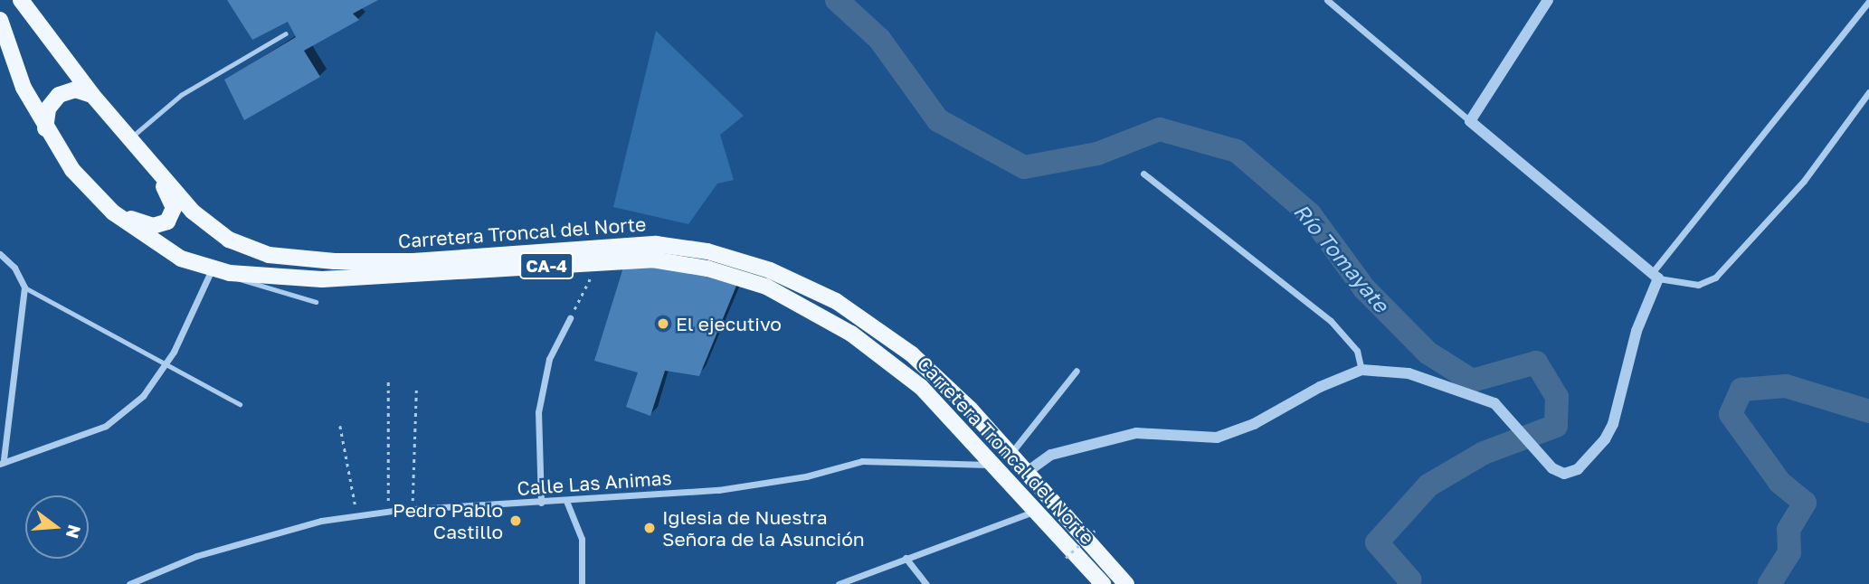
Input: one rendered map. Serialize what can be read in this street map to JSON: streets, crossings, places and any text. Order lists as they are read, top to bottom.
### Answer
{
  "streets": {
    "main road": ["Carretera Troncal del Norte", "CA-4"],
    "street": ["Calle Las Animas"]
  },
  "crossings": [
    ["Carretera Troncal del Norte", "Calle Las Animas"]
  ],
  "water": ["Río Tomayate"],
  "places": ["El ejecutivo", "Pedro Pablo Castillo", "Iglesia de Nuestra Señora de la Asunción"],
  "north": "right"
}
